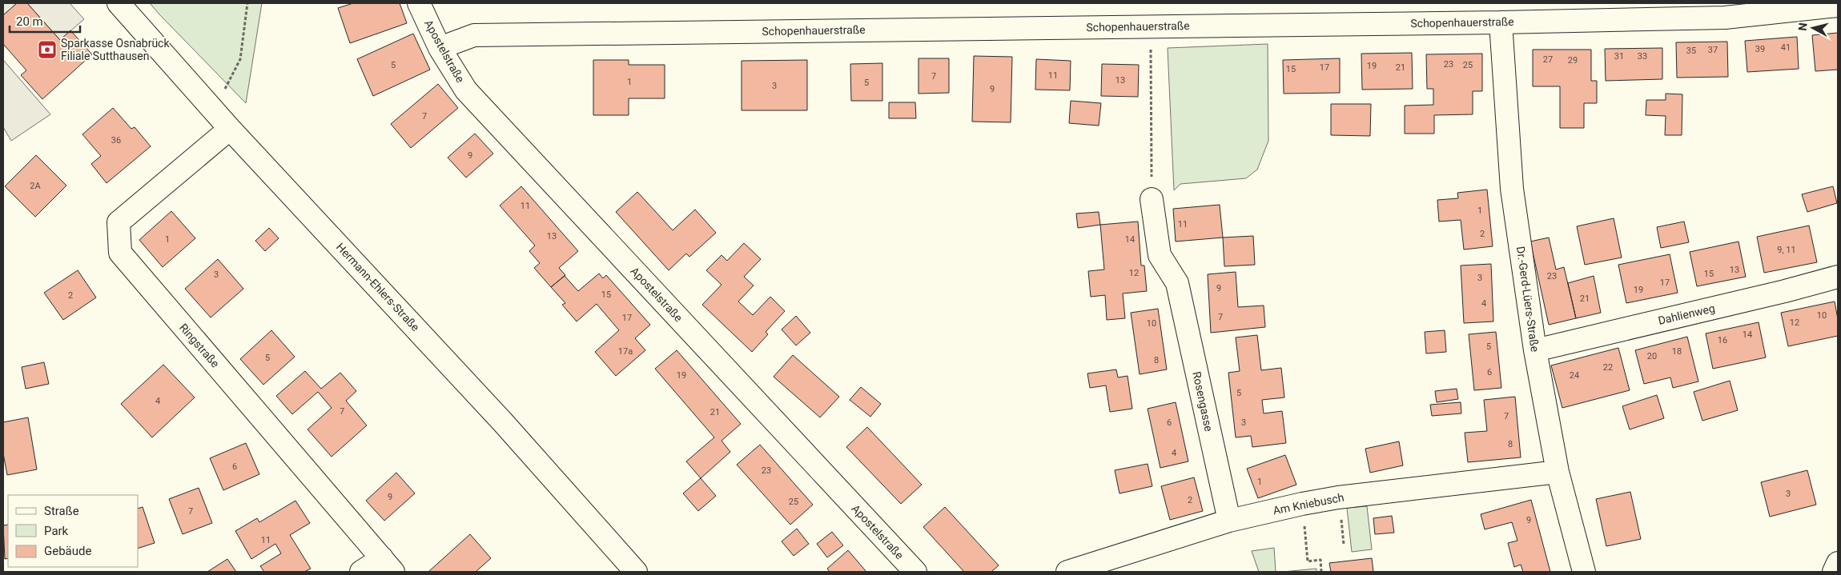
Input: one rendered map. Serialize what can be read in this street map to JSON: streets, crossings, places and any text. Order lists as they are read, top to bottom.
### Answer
{
  "streets": {
    "street": [
      "Schopenhauerstraße",
      "Apostelstraße",
      "Hermann-Ehlers-Straße",
      "Dr.-Gerd-Lüers-Straße",
      "Dahlienweg",
      "Ringstraße",
      "Rosengasse",
      "Am Kniebusch"
    ]
  },
  "crossings": [
    ["Schopenhauerstraße", "Apostelstraße"],
    ["Schopenhauerstraße", "Dr.-Gerd-Lüers-Straße"],
    ["Hermann-Ehlers-Straße", "Ringstraße"],
    ["Dr.-Gerd-Lüers-Straße", "Dahlienweg"],
    ["Dr.-Gerd-Lüers-Straße", "Am Kniebusch"],
    ["Rosengasse", "Am Kniebusch"]
  ],
  "places": {
    "bank": ["Sparkasse Osnabrück Filiale Sutthausen"]
  },
  "house_numbers": [
    "41",
    "39",
    "37",
    "35",
    "31",
    "33",
    "27",
    "29",
    "23",
    "5",
    "25",
    "19",
    "17",
    "21",
    "15",
    "11",
    "7",
    "13",
    "1",
    "5",
    "3",
    "9",
    "7",
    "36",
    "9",
    "2A",
    "11",
    "1",
    "11",
    "2",
    "13",
    "1",
    "14",
    "9, 11",
    "13",
    "12",
    "15",
    "3",
    "23",
    "3",
    "17",
    "9",
    "19",
    "15",
    "2",
    "21",
    "4",
    "10",
    "7",
    "17",
    "12",
    "10",
    "14",
    "16",
    "5",
    "17a",
    "18",
    "20",
    "5",
    "8",
    "22",
    "6",
    "19",
    "24",
    "5",
    "4",
    "7",
    "21",
    "7",
    "6",
    "3",
    "8",
    "4",
    "6",
    "23",
    "1",
    "3",
    "9",
    "2",
    "25",
    "7",
    "9",
    "11"
  ],
  "legend": ["Straße", "Park", "Gebäude"],
  "scale_bar": "20 m",
  "north": "left"
}
